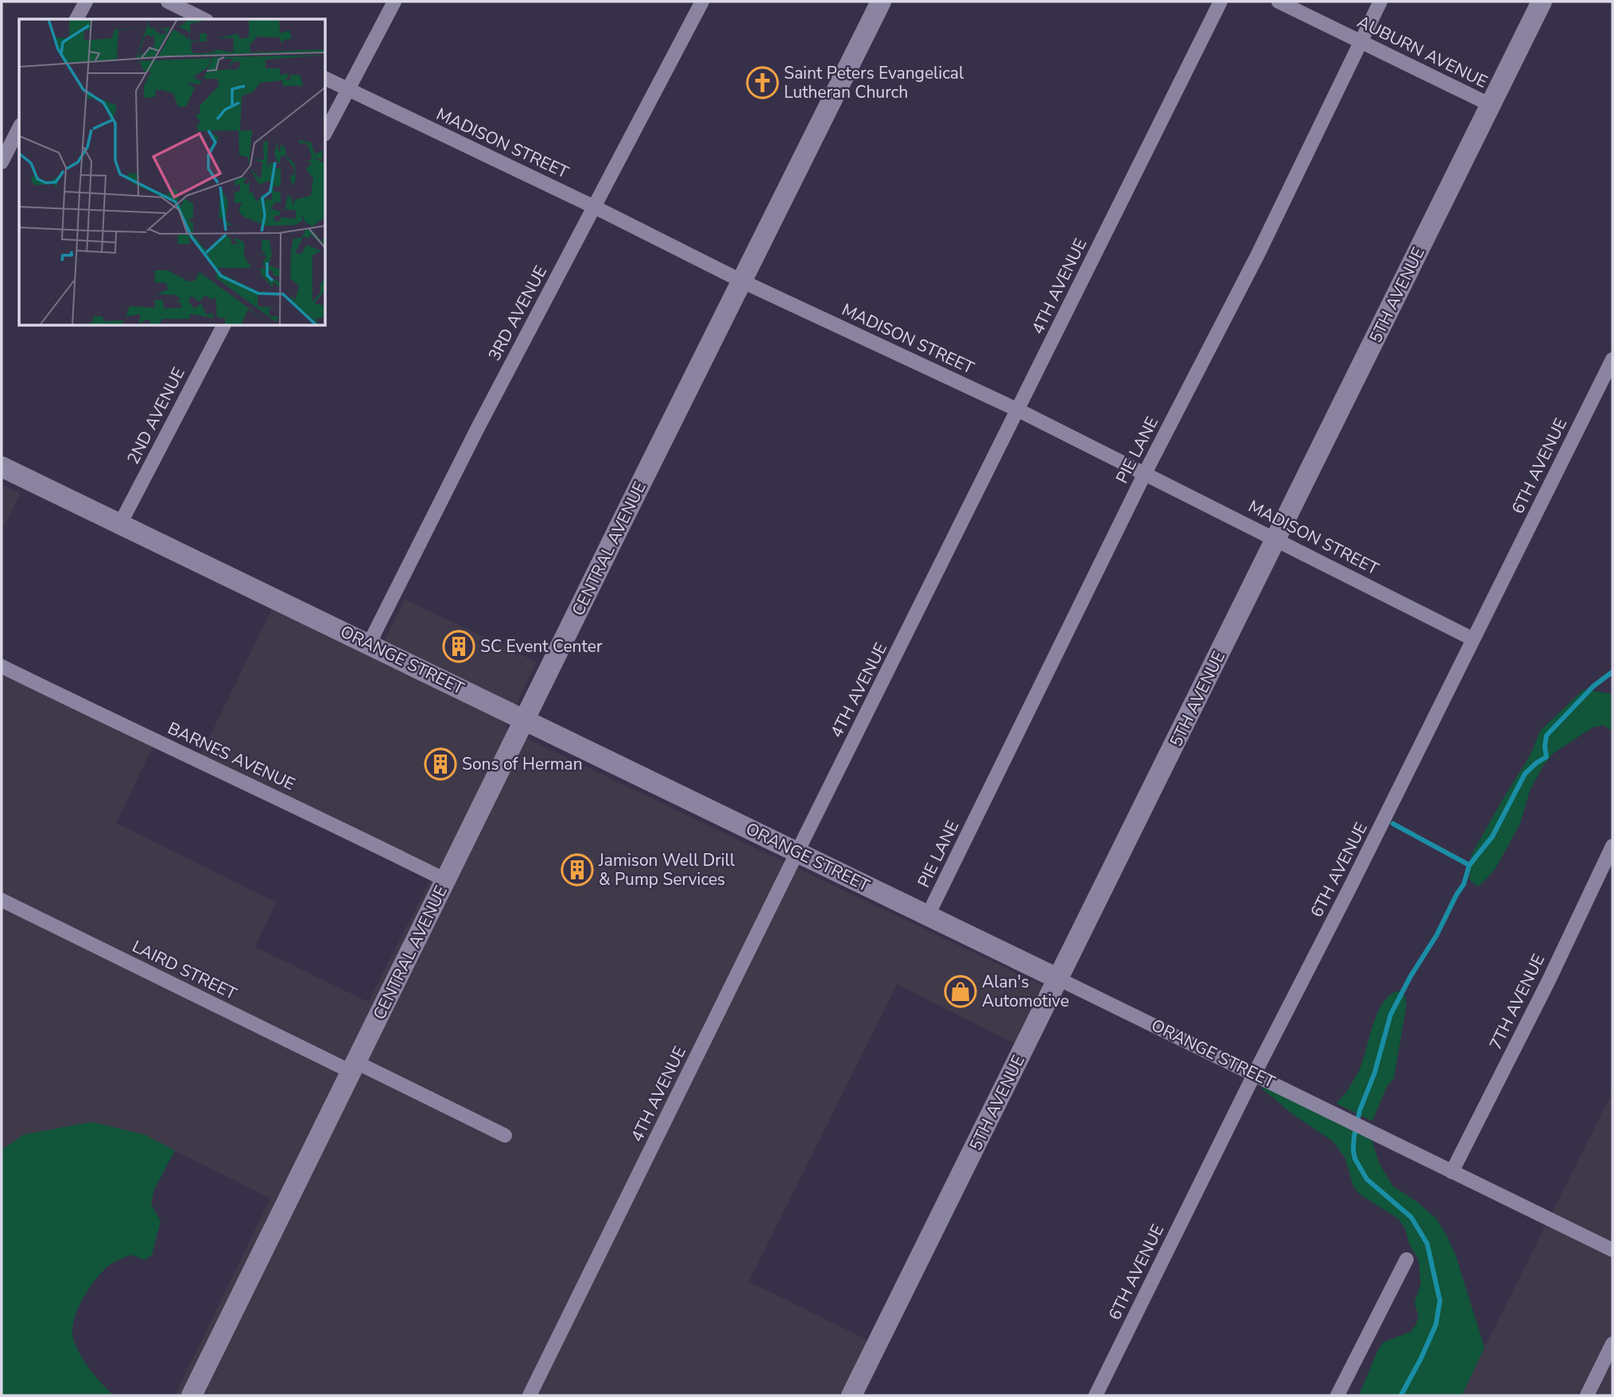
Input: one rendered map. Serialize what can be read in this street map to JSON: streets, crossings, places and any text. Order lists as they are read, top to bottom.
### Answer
{
  "streets": {
    "street": [
      "AUBURN AVENUE",
      "MADISON STREET",
      "4TH AVENUE",
      "5TH AVENUE",
      "3RD AVENUE",
      "2ND AVENUE",
      "PIE LANE",
      "6TH AVENUE",
      "CENTRAL AVENUE",
      "ORANGE STREET",
      "BARNES AVENUE",
      "LAIRD STREET",
      "7TH AVENUE"
    ]
  },
  "crossings": [
    ["AUBURN AVENUE", "5TH AVENUE"],
    ["AUBURN AVENUE", "PIE LANE"],
    ["MADISON STREET", "4TH AVENUE"],
    ["MADISON STREET", "5TH AVENUE"],
    ["MADISON STREET", "3RD AVENUE"],
    ["MADISON STREET", "PIE LANE"],
    ["MADISON STREET", "6TH AVENUE"],
    ["MADISON STREET", "CENTRAL AVENUE"],
    ["4TH AVENUE", "ORANGE STREET"],
    ["5TH AVENUE", "ORANGE STREET"],
    ["3RD AVENUE", "ORANGE STREET"],
    ["2ND AVENUE", "ORANGE STREET"],
    ["PIE LANE", "ORANGE STREET"],
    ["6TH AVENUE", "ORANGE STREET"],
    ["CENTRAL AVENUE", "ORANGE STREET"],
    ["CENTRAL AVENUE", "BARNES AVENUE"],
    ["CENTRAL AVENUE", "LAIRD STREET"],
    ["ORANGE STREET", "7TH AVENUE"]
  ],
  "places": {
    "church": ["Saint Peters Evangelical Lutheran Church"],
    "building": ["SC Event Center", "Sons of Herman", "Jamison Well Drill & Pump Services"],
    "shop": ["Alan's Automotive"]
  }
}
